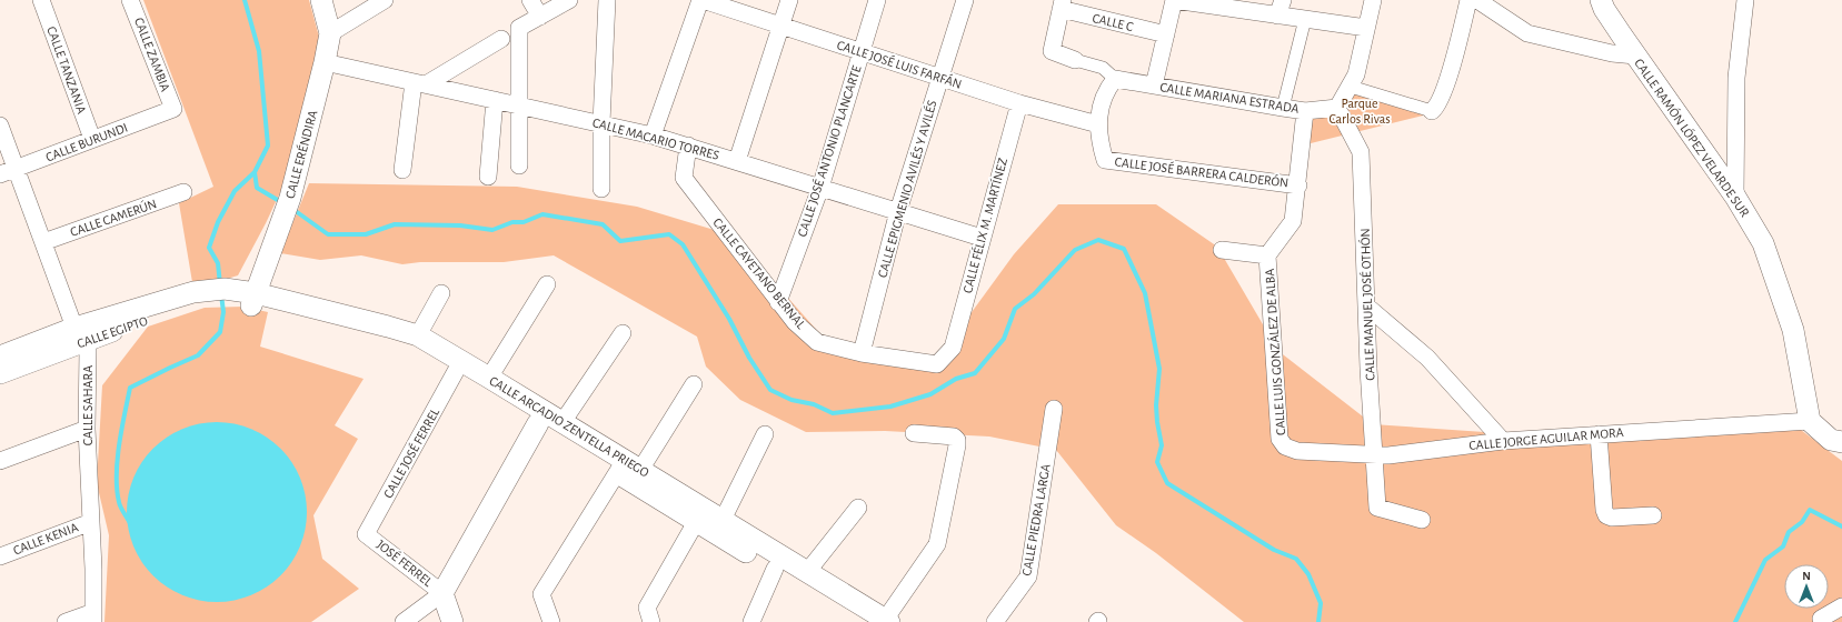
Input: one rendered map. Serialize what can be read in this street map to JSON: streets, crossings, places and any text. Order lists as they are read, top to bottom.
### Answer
{
  "streets": {
    "street": [
      "CALLE C",
      "CALLE ZAMBIA",
      "CALLE JOSÉ LUIS FARFÁN",
      "CALLE TANZANIA",
      "CALLE MARIANA ESTRADA",
      "CALLE RAMÓN LÓPEZ VELARDE SUR",
      "CALLE MACARIO TORRES",
      "CALLE BURUNDI",
      "CALLE JOSÉ ANTONIO PLANCARTE",
      "CALLE ERÉNDIRA",
      "CALLE JOSÉ BARRERA CALDERÓN",
      "CALLE EPIGMENIO AVILÉS Y AVILÉS",
      "CALLE CAMERÚN",
      "CALLE FÉLIX M. MARTÍNEZ",
      "CALLE CAYETANO BERNAL",
      "CALLE MANUEL JOSÉ OTHÓN",
      "CALLE EGIPTO",
      "CALLE LUIS GONZÁLEZ DE ALBA",
      "CALLE SAHARA",
      "CALLE ARCADIO ZENTELLA PRIEGO",
      "CALLE JORGE AGUILAR MORA",
      "CALLE JOSÉ FERREL",
      "CALLE PIEDRA LARGA",
      "CALLE KENIA",
      "JOSÉ FERREL"
    ]
  },
  "crossings": [
    ["CALLE ZAMBIA", "CALLE BURUNDI"],
    ["CALLE JOSÉ LUIS FARFÁN", "CALLE JOSÉ ANTONIO PLANCARTE"],
    ["CALLE JOSÉ LUIS FARFÁN", "CALLE JOSÉ BARRERA CALDERÓN"],
    ["CALLE JOSÉ LUIS FARFÁN", "CALLE EPIGMENIO AVILÉS Y AVILÉS"],
    ["CALLE JOSÉ LUIS FARFÁN", "CALLE FÉLIX M. MARTÍNEZ"],
    ["CALLE TANZANIA", "CALLE BURUNDI"],
    ["CALLE MARIANA ESTRADA", "CALLE MANUEL JOSÉ OTHÓN"],
    ["CALLE RAMÓN LÓPEZ VELARDE SUR", "CALLE JORGE AGUILAR MORA"],
    ["CALLE MACARIO TORRES", "CALLE JOSÉ ANTONIO PLANCARTE"],
    ["CALLE MACARIO TORRES", "CALLE ERÉNDIRA"],
    ["CALLE MACARIO TORRES", "CALLE EPIGMENIO AVILÉS Y AVILÉS"],
    ["CALLE MACARIO TORRES", "CALLE FÉLIX M. MARTÍNEZ"],
    ["CALLE MACARIO TORRES", "CALLE CAYETANO BERNAL"],
    ["CALLE BURUNDI", "CALLE SAHARA"],
    ["CALLE JOSÉ ANTONIO PLANCARTE", "CALLE CAYETANO BERNAL"],
    ["CALLE ERÉNDIRA", "CALLE ARCADIO ZENTELLA PRIEGO"],
    ["CALLE EPIGMENIO AVILÉS Y AVILÉS", "CALLE CAYETANO BERNAL"],
    ["CALLE CAMERÚN", "CALLE SAHARA"],
    ["CALLE FÉLIX M. MARTÍNEZ", "CALLE CAYETANO BERNAL"],
    ["CALLE MANUEL JOSÉ OTHÓN", "CALLE JORGE AGUILAR MORA"],
    ["CALLE EGIPTO", "CALLE SAHARA"],
    ["CALLE EGIPTO", "CALLE ARCADIO ZENTELLA PRIEGO"],
    ["CALLE LUIS GONZÁLEZ DE ALBA", "CALLE JORGE AGUILAR MORA"],
    ["CALLE SAHARA", "CALLE KENIA"],
    ["CALLE ARCADIO ZENTELLA PRIEGO", "CALLE JOSÉ FERREL"],
    ["CALLE JOSÉ FERREL", "JOSÉ FERREL"]
  ],
  "parks": ["Parque Carlos Rivas"],
  "north": "top"
}
